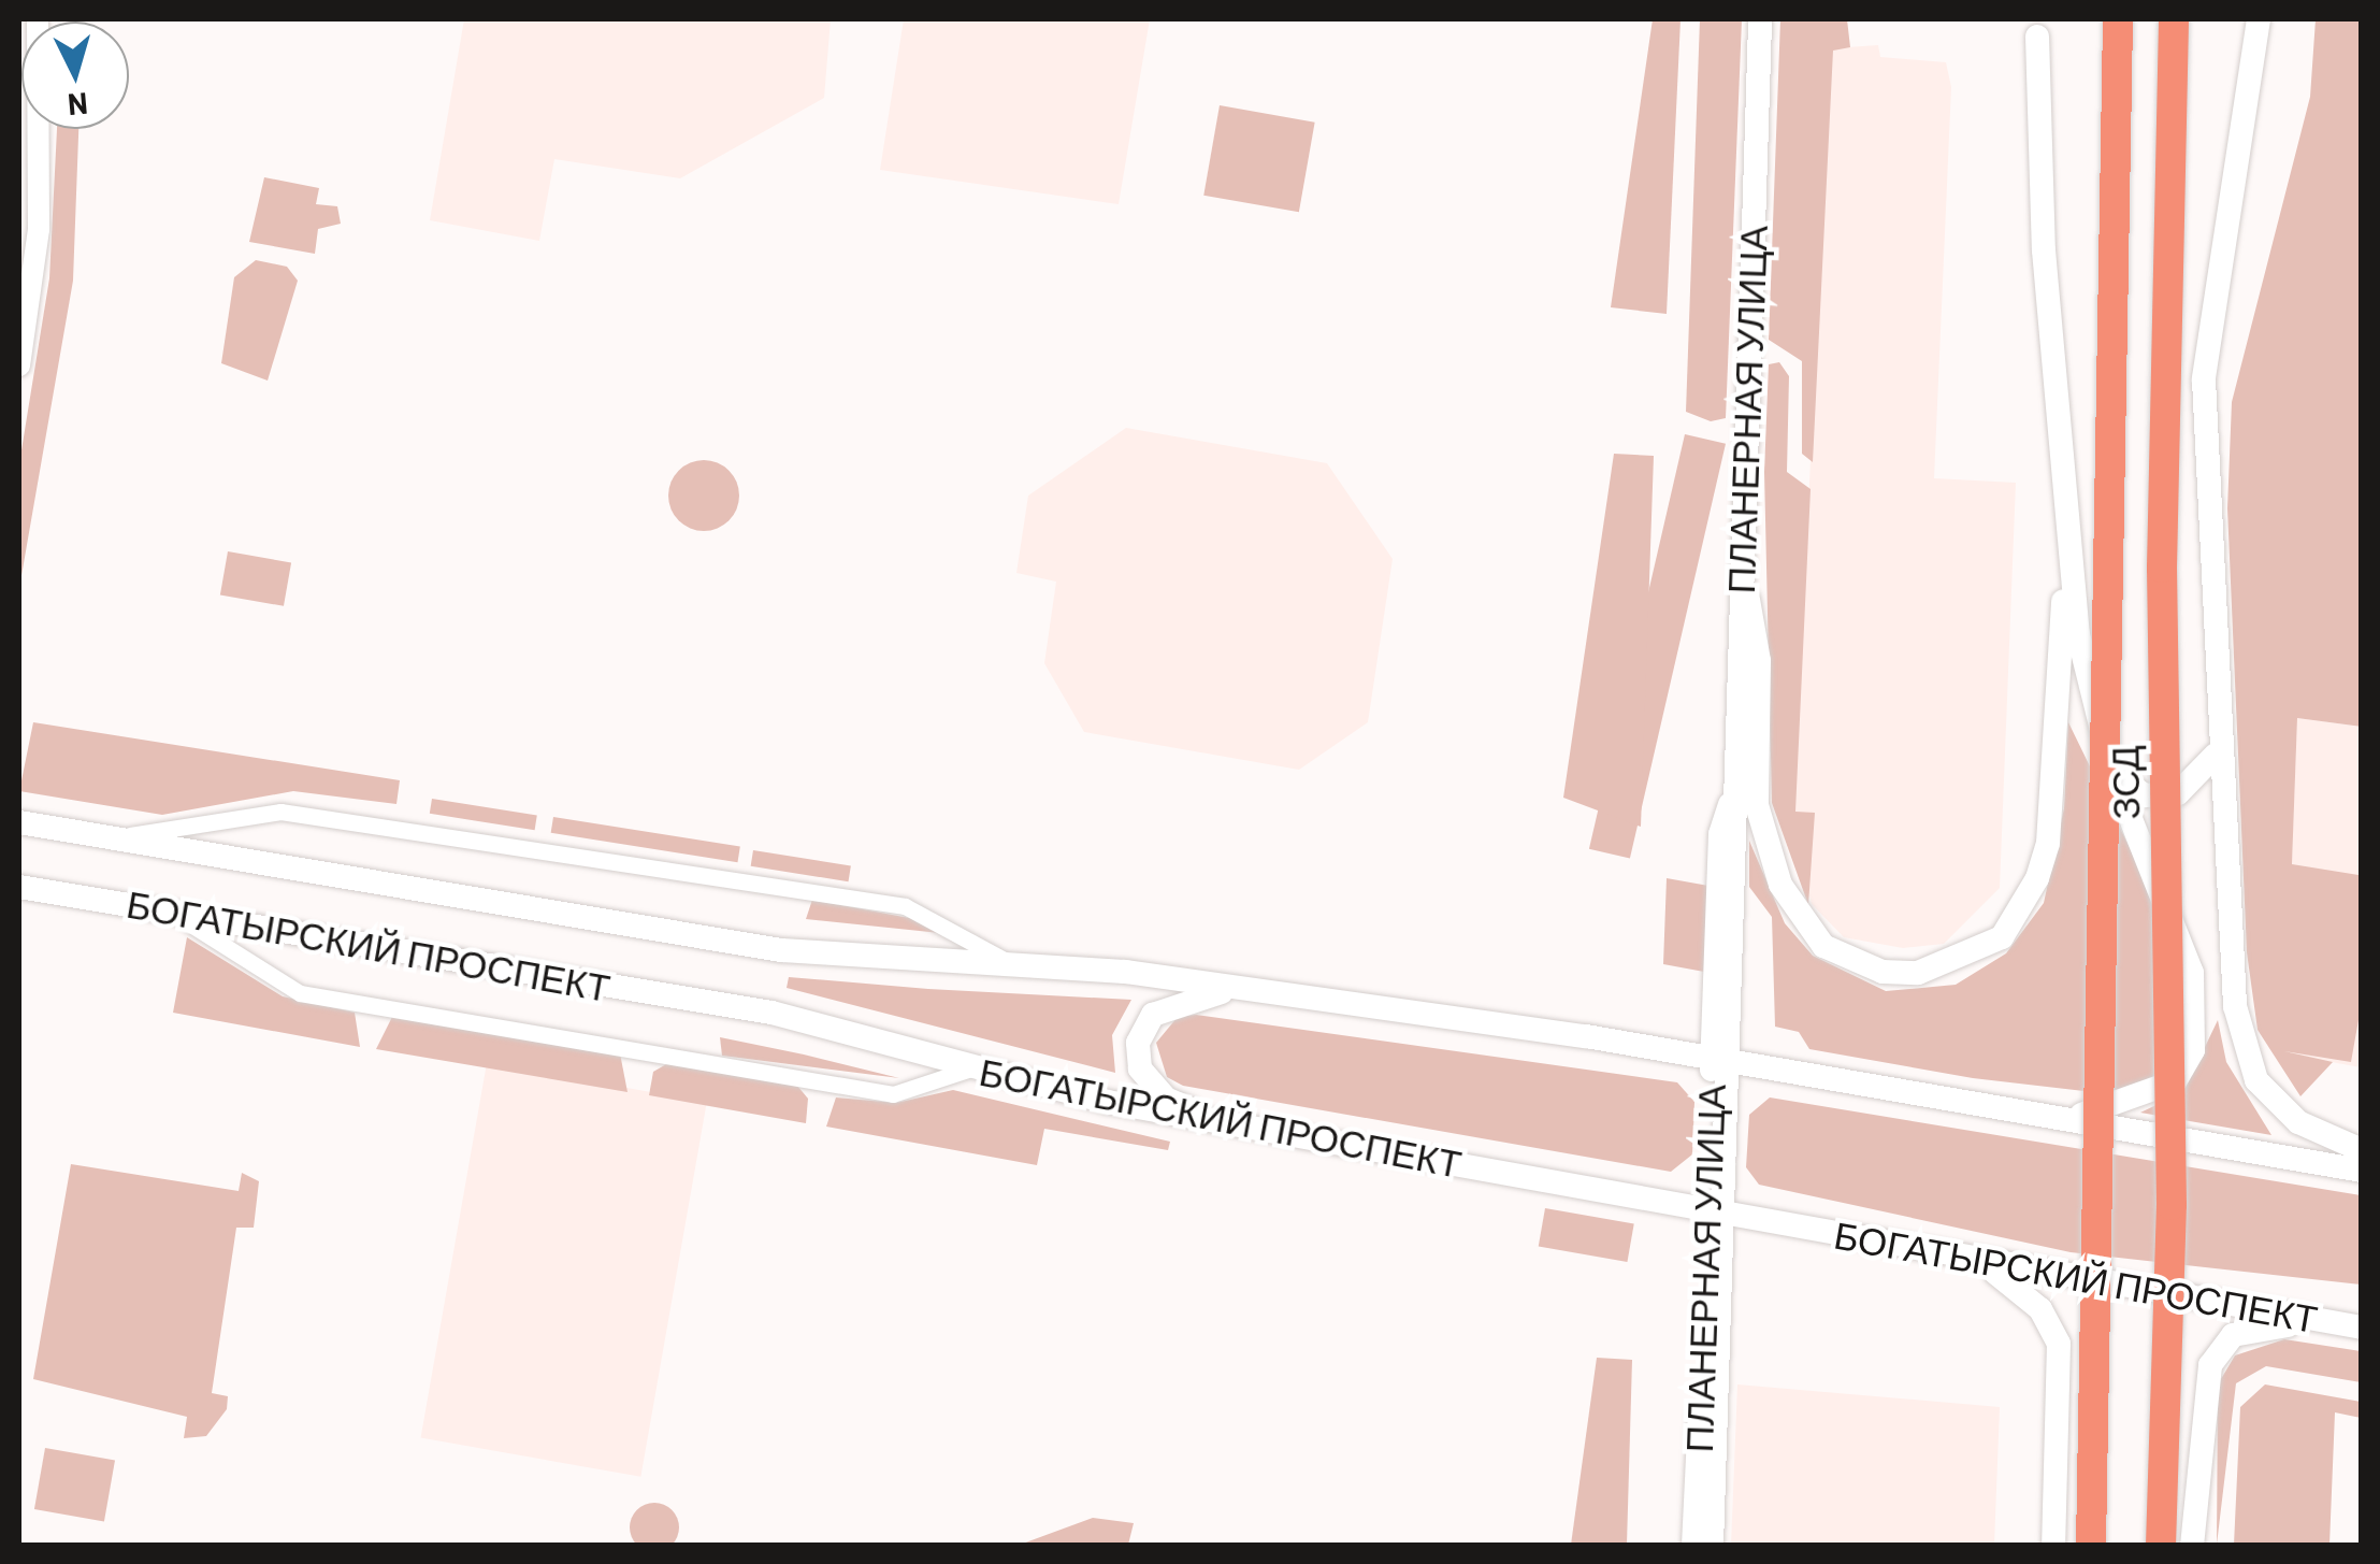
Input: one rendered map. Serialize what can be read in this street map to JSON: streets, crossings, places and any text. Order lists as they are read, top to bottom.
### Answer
{
  "streets": {
    "highway": ["ЗСД"],
    "main road": ["ПЛАНЕРНАЯ УЛИЦА", "БОГАТЫРСКИЙ ПРОСПЕКТ"]
  },
  "crossings": [
    ["ПЛАНЕРНАЯ УЛИЦА", "БОГАТЫРСКИЙ ПРОСПЕКТ"]
  ],
  "north": "bottom"
}
